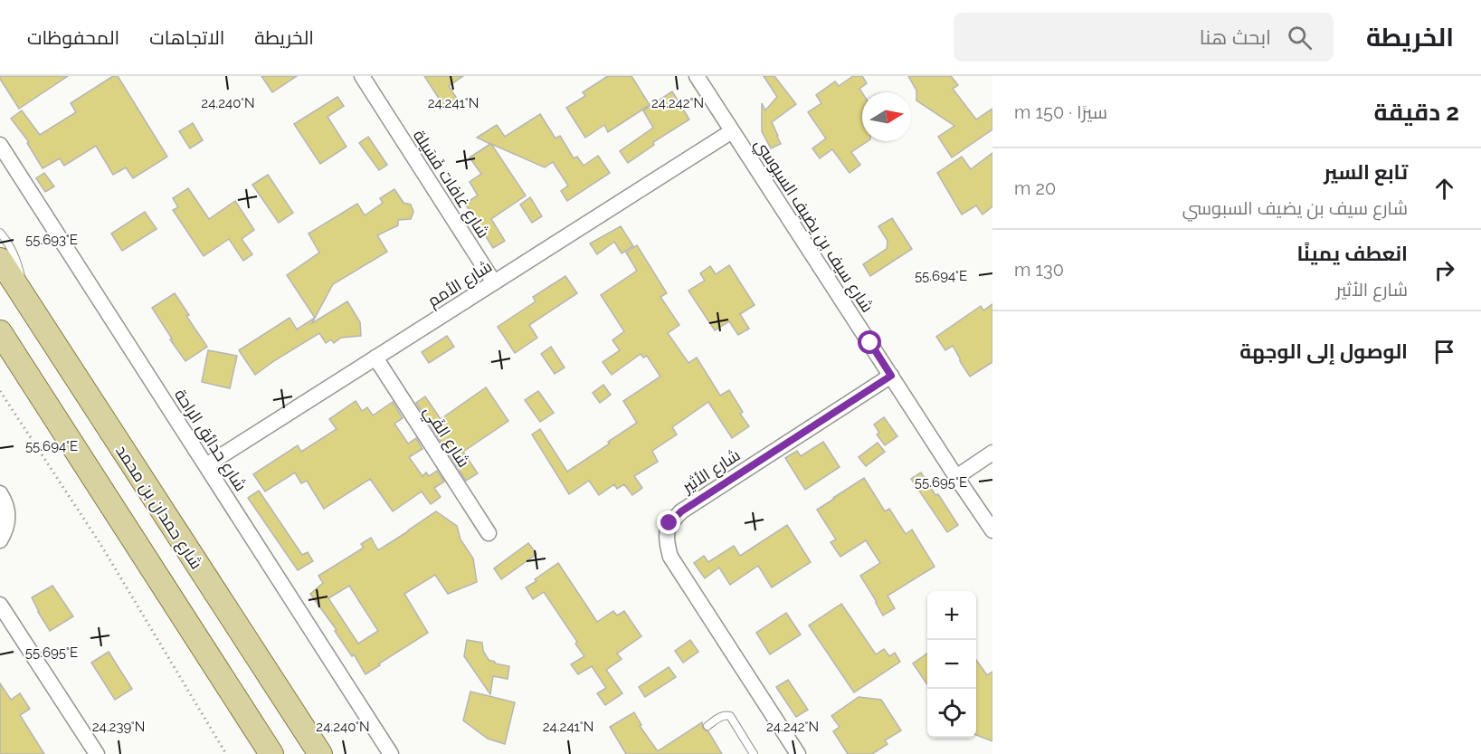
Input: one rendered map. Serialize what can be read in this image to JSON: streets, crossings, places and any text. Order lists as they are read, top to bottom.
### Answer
{
  "streets": {
    "main road": ["شارع حمدان بن محمد"],
    "street": [
      "شارع غافات فَسَيلة",
      "شارع سيف بن يضيف السبوسي",
      "شارع الأمم",
      "شارع الفَي",
      "شارع حدائق الراحة",
      "شارع الأثير"
    ]
  },
  "crossings": [
    ["شارع غافات فَسَيلة", "شارع الأمم"],
    ["شارع سيف بن يضيف السبوسي", "شارع الأمم"],
    ["شارع سيف بن يضيف السبوسي", "شارع الأثير"],
    ["شارع الأمم", "شارع الفَي"],
    ["شارع الأمم", "شارع حدائق الراحة"]
  ],
  "north": "right",
  "page": {
    "header": "الخريطة",
    "search": "ابحث هنا",
    "nav": ["الخريطة", "الاتجاهات", "المحفوظات"],
    "heading": ["2 دقيقة", "سيرًا · 150 m"],
    "list": [
      ["تابع السير", "شارع سيف بن يضيف السبوسي", "20 m"],
      ["انعطف يمينًا", "شارع الأثير", "130 m"],
      "الوصول إلى الوجهة"
    ],
    "map_buttons": ["+", "−"]
  },
  "coordinates": [
    "24.240°N",
    "24.241°N",
    "24.242°N",
    "55.693°E",
    "55.694°E",
    "55.695°E",
    "24.239°N"
  ]
}
